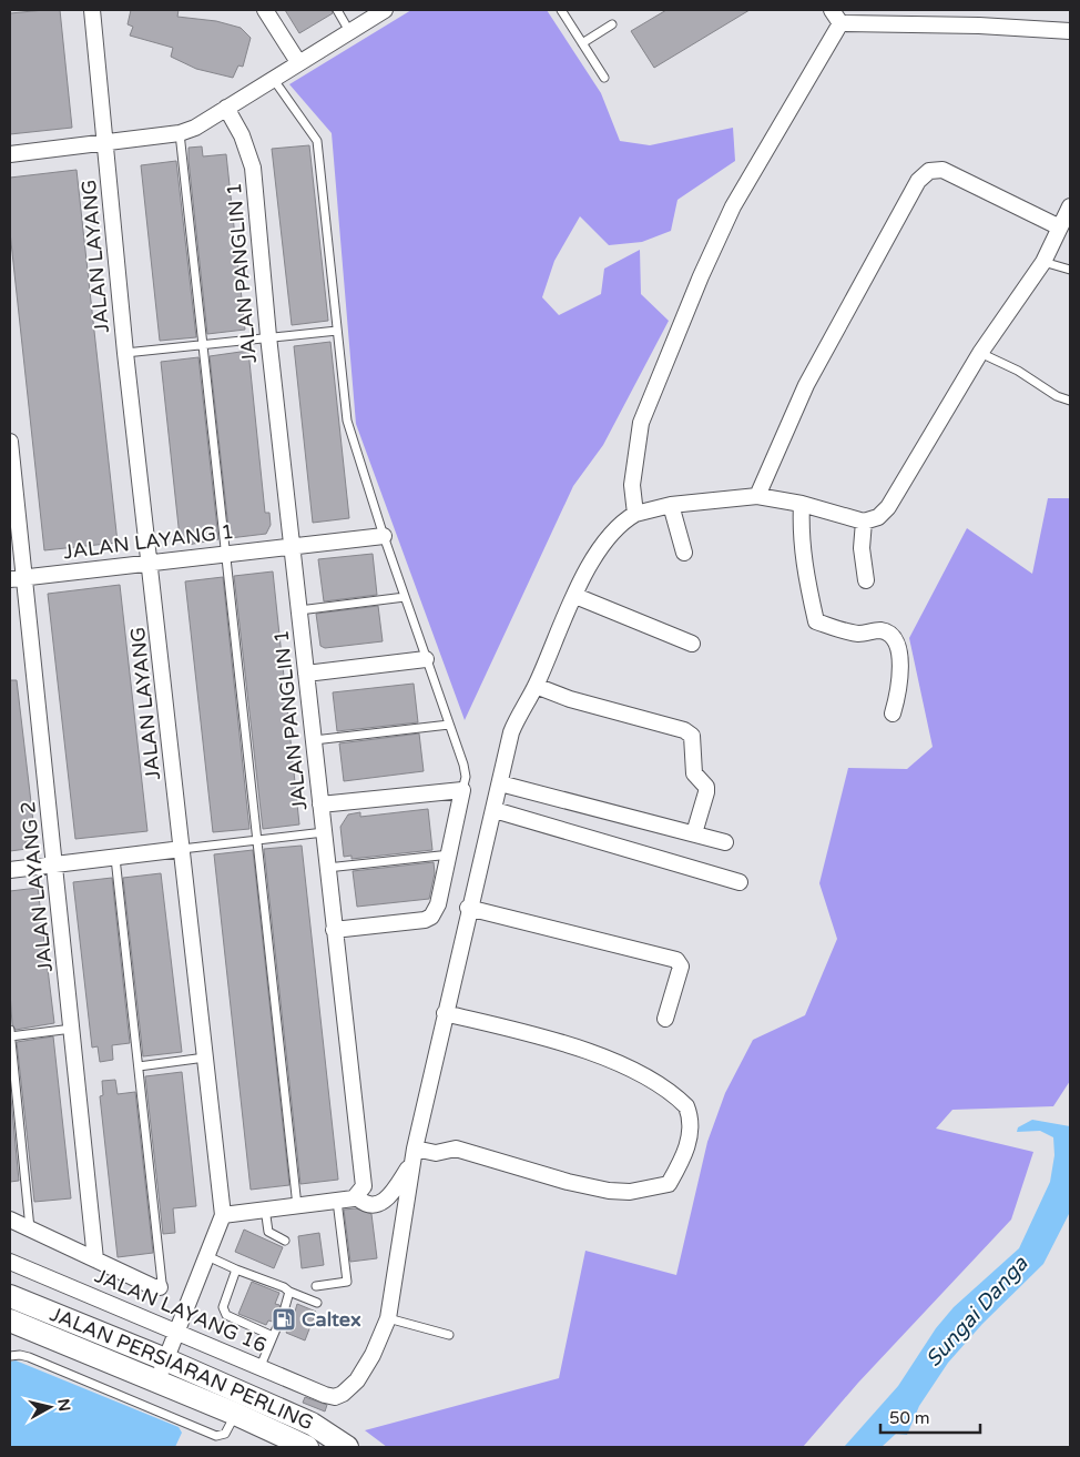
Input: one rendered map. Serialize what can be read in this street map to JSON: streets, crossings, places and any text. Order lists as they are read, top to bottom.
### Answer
{
  "streets": {
    "main road": ["JALAN PERSIARAN PERLING"],
    "street": [
      "JALAN LAYANG",
      "JALAN PANGLIN 1",
      "JALAN LAYANG 1",
      "JALAN LAYANG 2",
      "JALAN LAYANG 16"
    ]
  },
  "crossings": [
    ["JALAN LAYANG", "JALAN LAYANG 1"],
    ["JALAN LAYANG", "JALAN LAYANG 16"],
    ["JALAN LAYANG", "JALAN PERSIARAN PERLING"],
    ["JALAN PANGLIN 1", "JALAN LAYANG 1"],
    ["JALAN LAYANG 1", "JALAN LAYANG 2"]
  ],
  "water": ["Sungai Danga"],
  "places": {
    "fuel station": ["Caltex"]
  },
  "scale_bar": "50 m",
  "north": "right"
}
